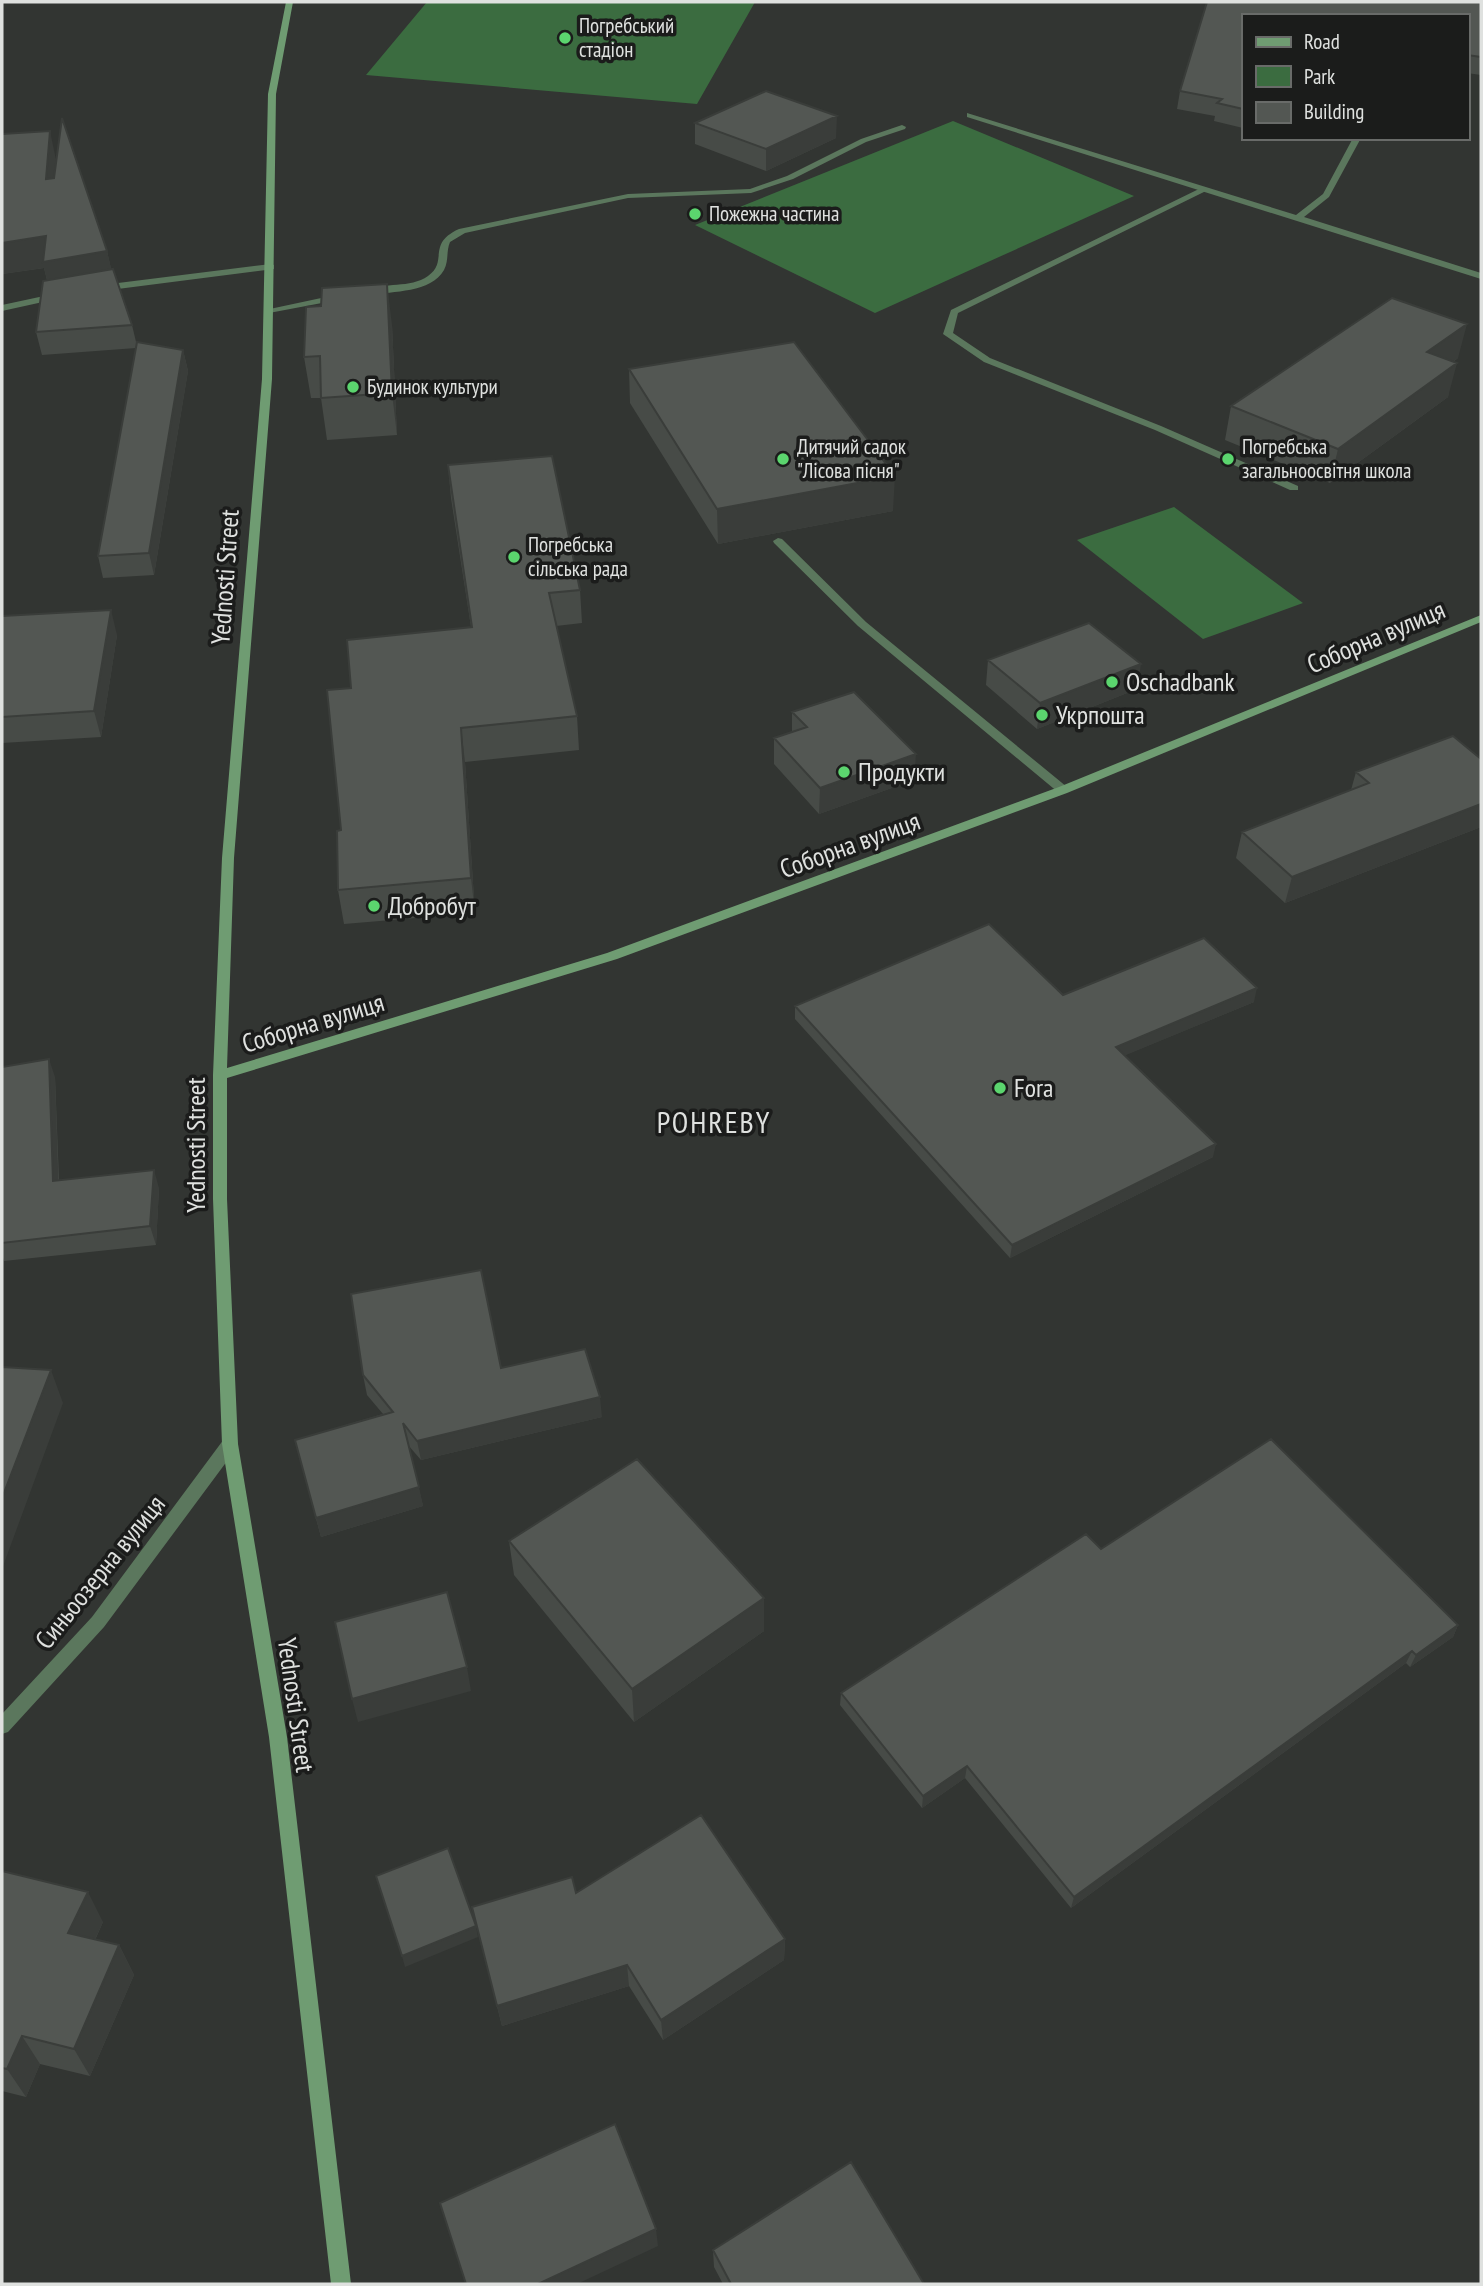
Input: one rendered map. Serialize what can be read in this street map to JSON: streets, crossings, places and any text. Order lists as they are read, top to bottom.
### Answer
{
  "streets": {
    "main road": ["Yednosti Street", "Соборна вулиця"],
    "street": ["Синьоозерна вулиця"]
  },
  "crossings": [
    ["Yednosti Street", "Соборна вулиця"],
    ["Yednosti Street", "Синьоозерна вулиця"]
  ],
  "districts": ["POHREBY"],
  "places": [
    "Погребський стадіон",
    "Пожежна частина",
    "Будинок культури",
    "Дитячий садок \"Лісова пісня\"",
    "Погребська загальноосвітня школа",
    "Погребська сільська рада",
    "Oschadbank",
    "Укрпошта",
    "Продукти",
    "Добробут",
    "Fora"
  ],
  "legend": ["Road", "Park", "Building"]
}
